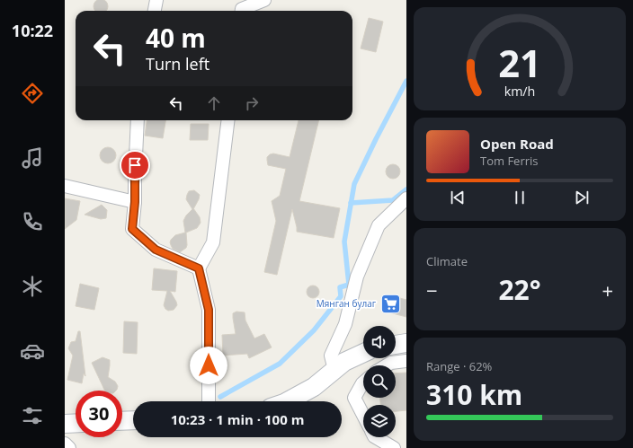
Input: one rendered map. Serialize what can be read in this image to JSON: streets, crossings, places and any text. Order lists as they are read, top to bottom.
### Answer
{
  "places": {
    "supermarket": ["Мянган булаг"]
  },
  "page": {
    "tabs": "10:22",
    "turn": ["40 m", "Turn left"],
    "song": ["Open Road", "Tom Ferris"],
    "tile": [
      "Climate",
      ["Range · 62%", "310 km"]
    ],
    "heat": ["−", "22°", "+"],
    "limit": "30",
    "trip": "10:23 · 1 min · 100 m",
    "gauge": ["21", "km/h"]
  }
}
